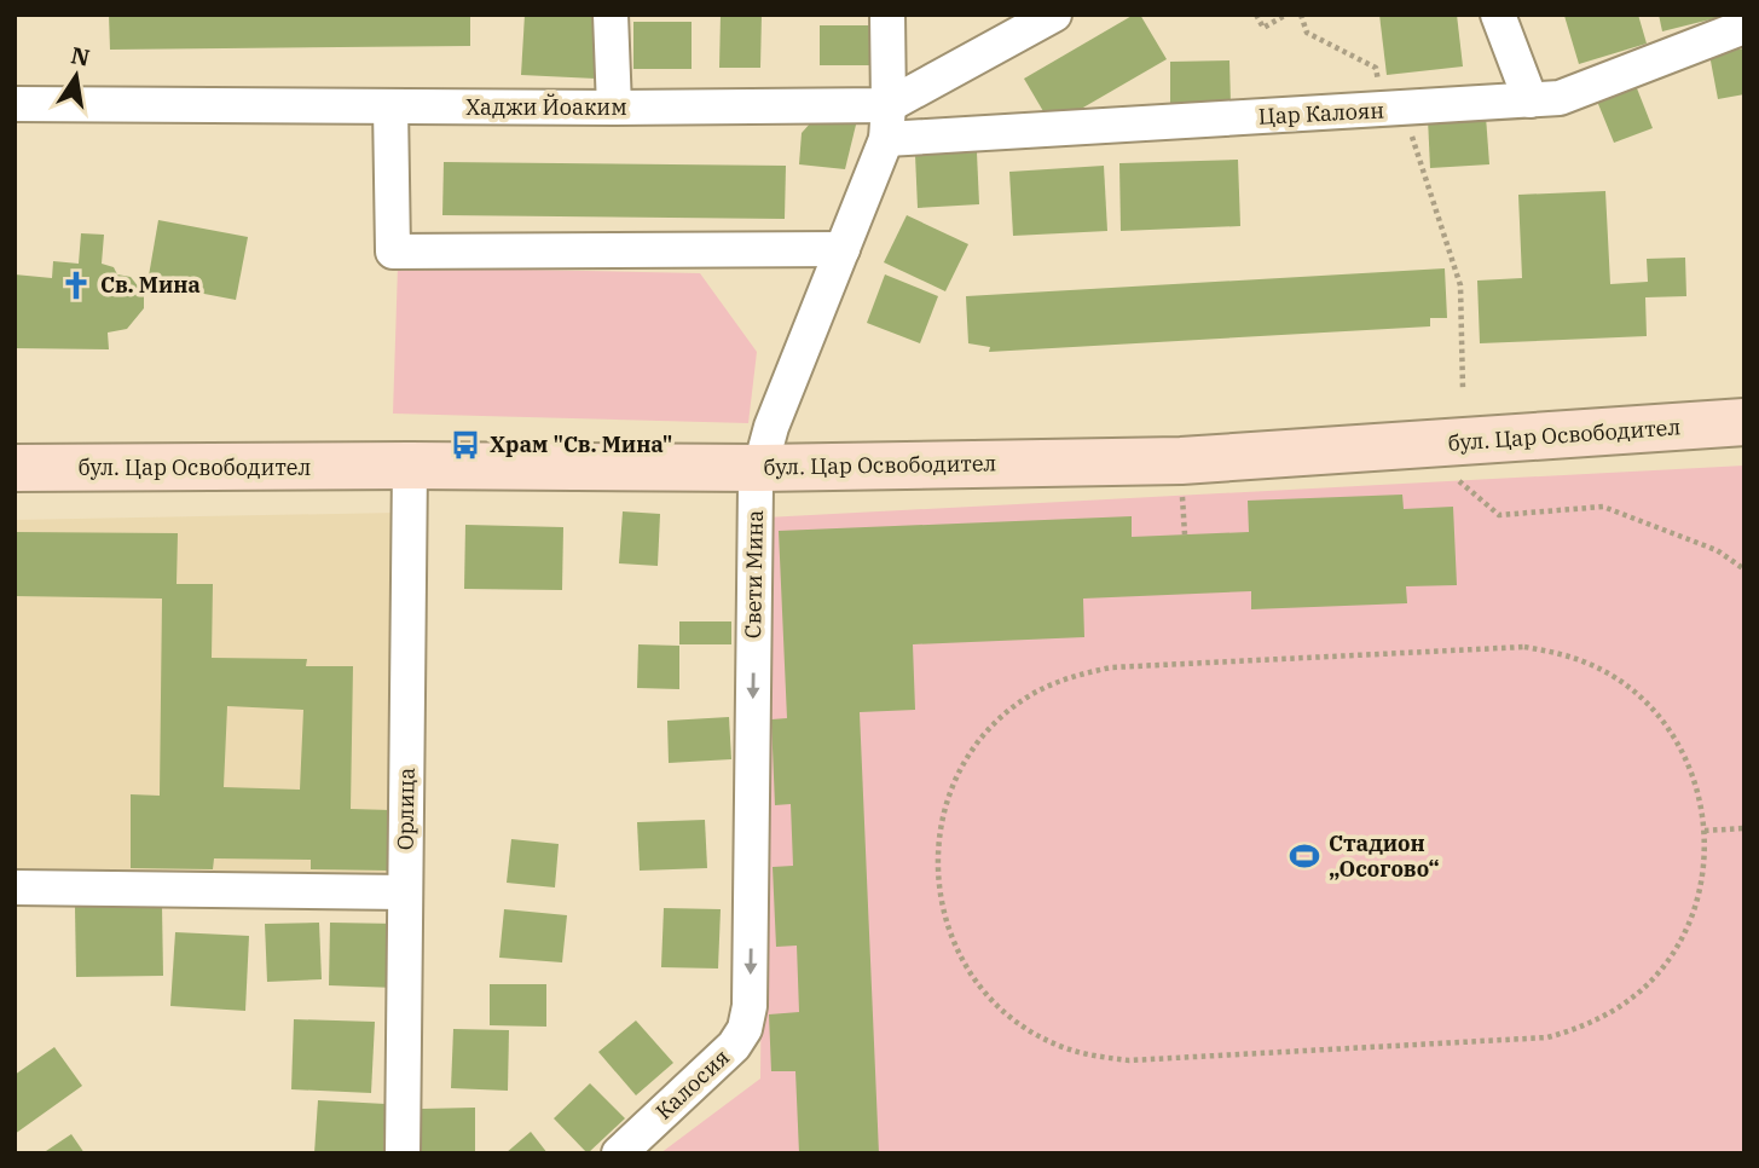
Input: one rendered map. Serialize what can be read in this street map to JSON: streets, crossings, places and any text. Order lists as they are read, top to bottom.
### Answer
{
  "streets": {
    "main road": ["бул. Цар Освободител"],
    "street": [
      "Хаджи Йоаким",
      "Цар Калоян",
      "Свети Мина",
      "Орлица",
      "Калосия"
    ]
  },
  "crossings": [
    ["Хаджи Йоаким", "Свети Мина"],
    ["Цар Калоян", "Свети Мина"],
    ["бул. Цар Освободител", "Свети Мина"],
    ["бул. Цар Освободител", "Орлица"],
    ["Свети Мина", "Калосия"]
  ],
  "one_way": ["Свети Мина"],
  "places": {
    "church": ["Св. Мина"],
    "bus stop": ["Храм \"Св. Мина\""],
    "sports": ["Стадион „Осогово“"]
  },
  "north": "top"
}
